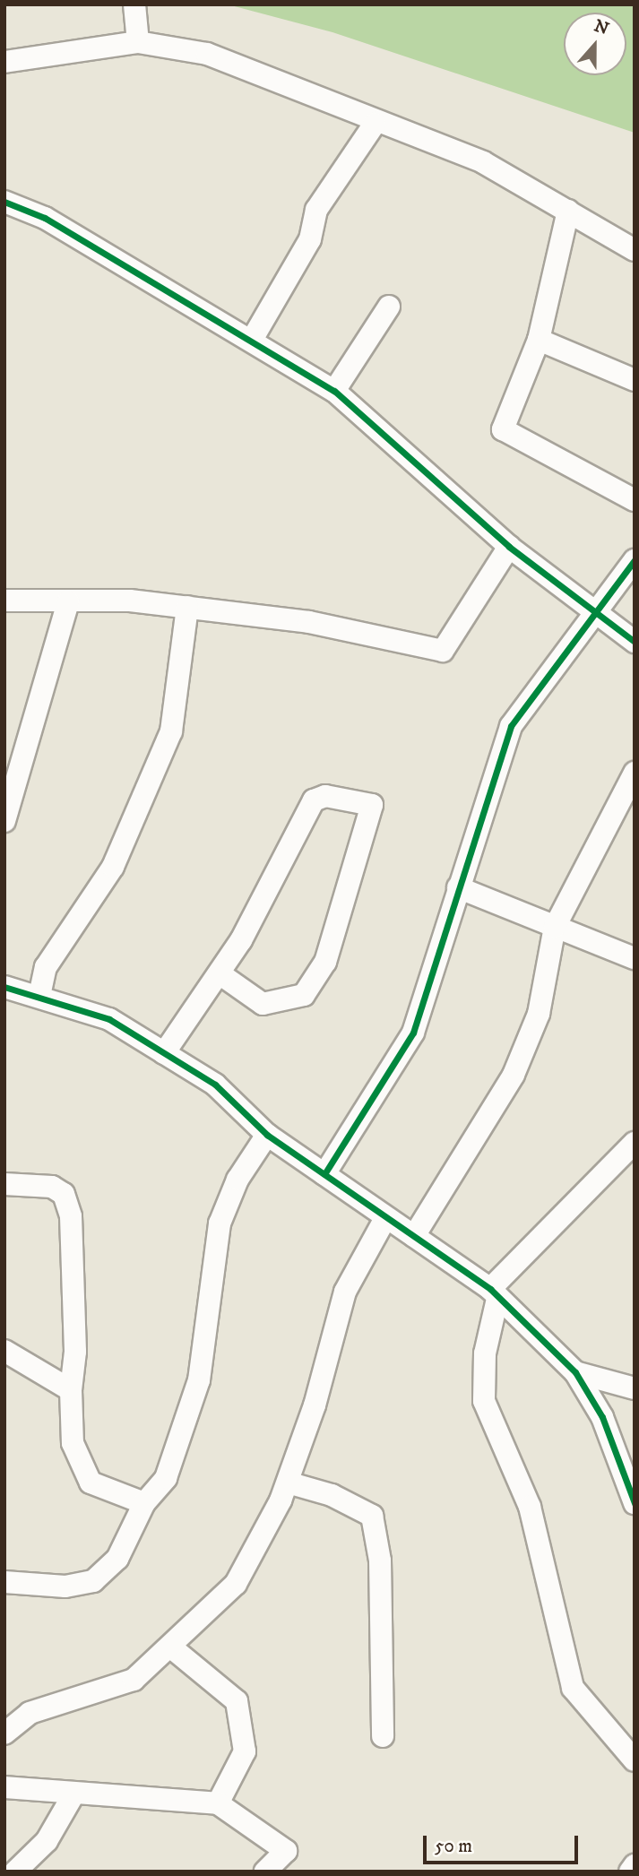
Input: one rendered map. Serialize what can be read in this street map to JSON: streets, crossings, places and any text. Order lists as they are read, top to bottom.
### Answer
{
  "scale_bar": "50 m",
  "north": "top"
}
